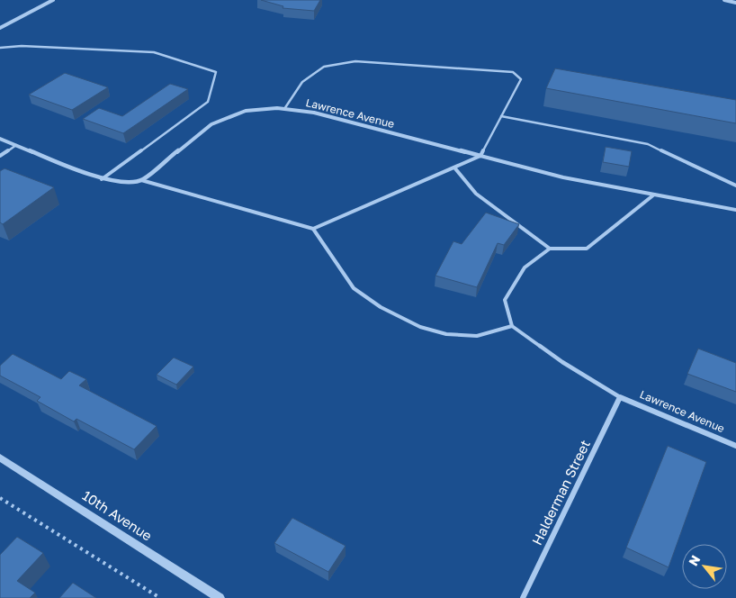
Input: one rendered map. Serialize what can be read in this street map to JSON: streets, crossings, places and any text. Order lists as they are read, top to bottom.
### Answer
{
  "streets": {
    "street": ["Lawrence Avenue", "Halderman Street", "10th Avenue"]
  },
  "crossings": [
    ["Lawrence Avenue", "Halderman Street"]
  ],
  "north": "top left"
}
